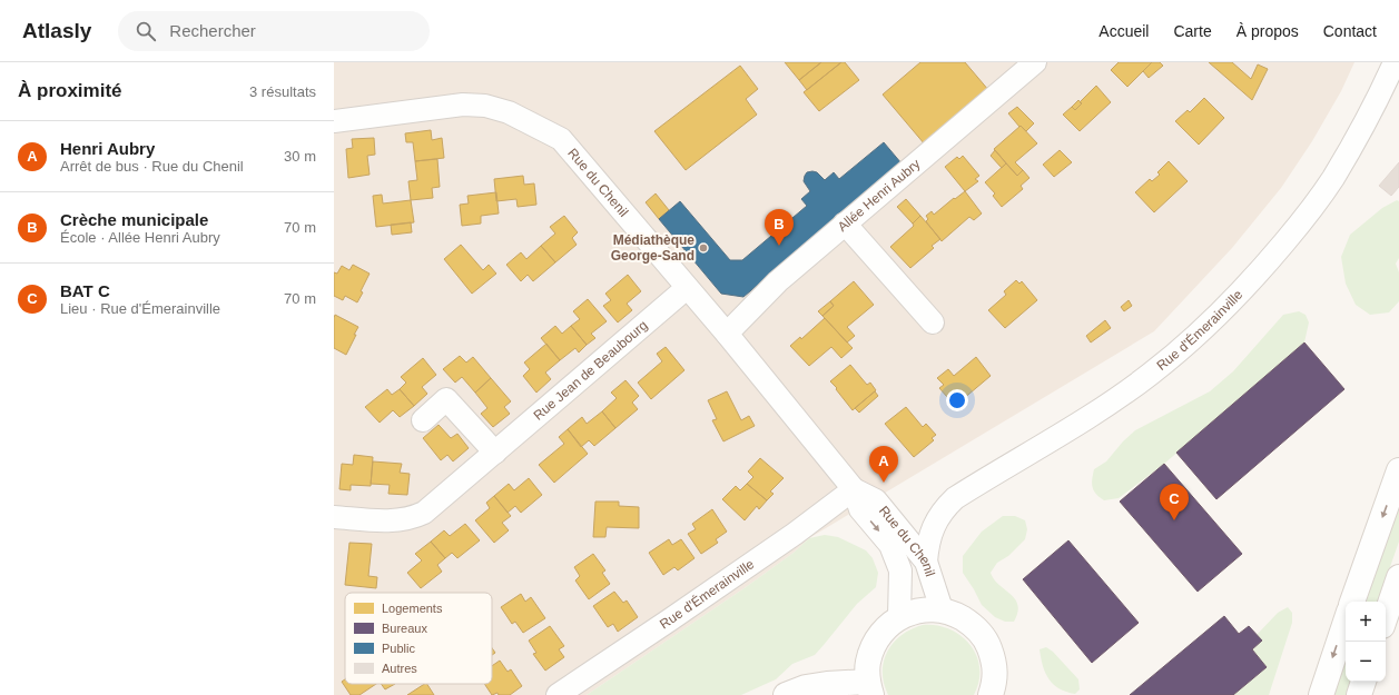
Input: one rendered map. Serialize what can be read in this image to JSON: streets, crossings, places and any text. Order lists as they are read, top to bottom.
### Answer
{
  "streets": {
    "street": [
      "Rue du Chenil",
      "Allée Henri Aubry",
      "Rue d'Émerainville",
      "Rue Jean de Beaubourg"
    ]
  },
  "crossings": [
    ["Rue du Chenil", "Allée Henri Aubry"],
    ["Rue du Chenil", "Rue d'Émerainville"],
    ["Rue du Chenil", "Rue Jean de Beaubourg"]
  ],
  "places": ["Médiathèque George-Sand"],
  "legend": [
    "Logements",
    "Bureaux",
    "Public",
    "Autres"
  ],
  "page": {
    "header": "Atlasly",
    "search": "Rechercher",
    "nav": [
      "Accueil",
      "Carte",
      "À propos",
      "Contact"
    ],
    "heading": ["À proximité", "3 résultats"],
    "list": [
      {
        "mark": "A",
        "name": "Henri Aubry",
        "note": "Arrêt de bus · Rue du Chenil",
        "value": "30 m"
      },
      {
        "mark": "B",
        "name": "Crèche municipale",
        "note": "École · Allée Henri Aubry",
        "value": "70 m"
      },
      {
        "mark": "C",
        "name": "BAT C",
        "note": "Lieu · Rue d'Émerainville",
        "value": "70 m"
      }
    ],
    "pins": ["B", "A", "C"],
    "map_buttons": ["+", "−"]
  }
}
